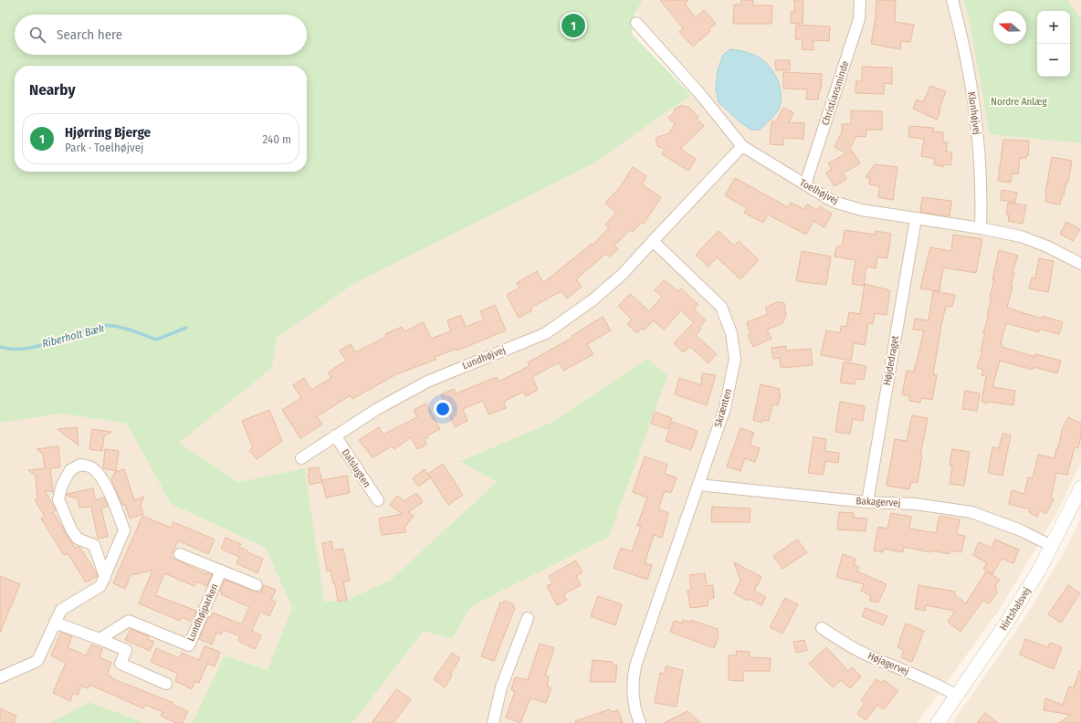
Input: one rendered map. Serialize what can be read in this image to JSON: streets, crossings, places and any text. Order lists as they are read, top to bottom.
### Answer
{
  "streets": {
    "street": [
      "Christiansminde",
      "Klonhøjvej",
      "Toelhøjvej",
      "Lundhøjvej",
      "Højdedraget",
      "Skrænten",
      "Dalslugten",
      "Bakagervej",
      "Hirtshalsvej",
      "Lundhøjparken",
      "Højagervej"
    ]
  },
  "crossings": [
    ["Christiansminde", "Toelhøjvej"],
    ["Klonhøjvej", "Toelhøjvej"],
    ["Toelhøjvej", "Højdedraget"],
    ["Lundhøjvej", "Skrænten"],
    ["Lundhøjvej", "Dalslugten"],
    ["Højdedraget", "Bakagervej"],
    ["Skrænten", "Bakagervej"],
    ["Bakagervej", "Hirtshalsvej"],
    ["Hirtshalsvej", "Højagervej"]
  ],
  "water": ["Riberholt Bæk"],
  "parks": ["Nordre Anlæg"],
  "north": "left",
  "page": {
    "map_buttons": ["+", "−"],
    "pins": "1",
    "search": "Search here",
    "heading": "Nearby",
    "list": [
      {
        "mark": "1",
        "name": "Hjørring Bjerge",
        "note": "Park · Toelhøjvej",
        "value": "240 m"
      }
    ]
  }
}
